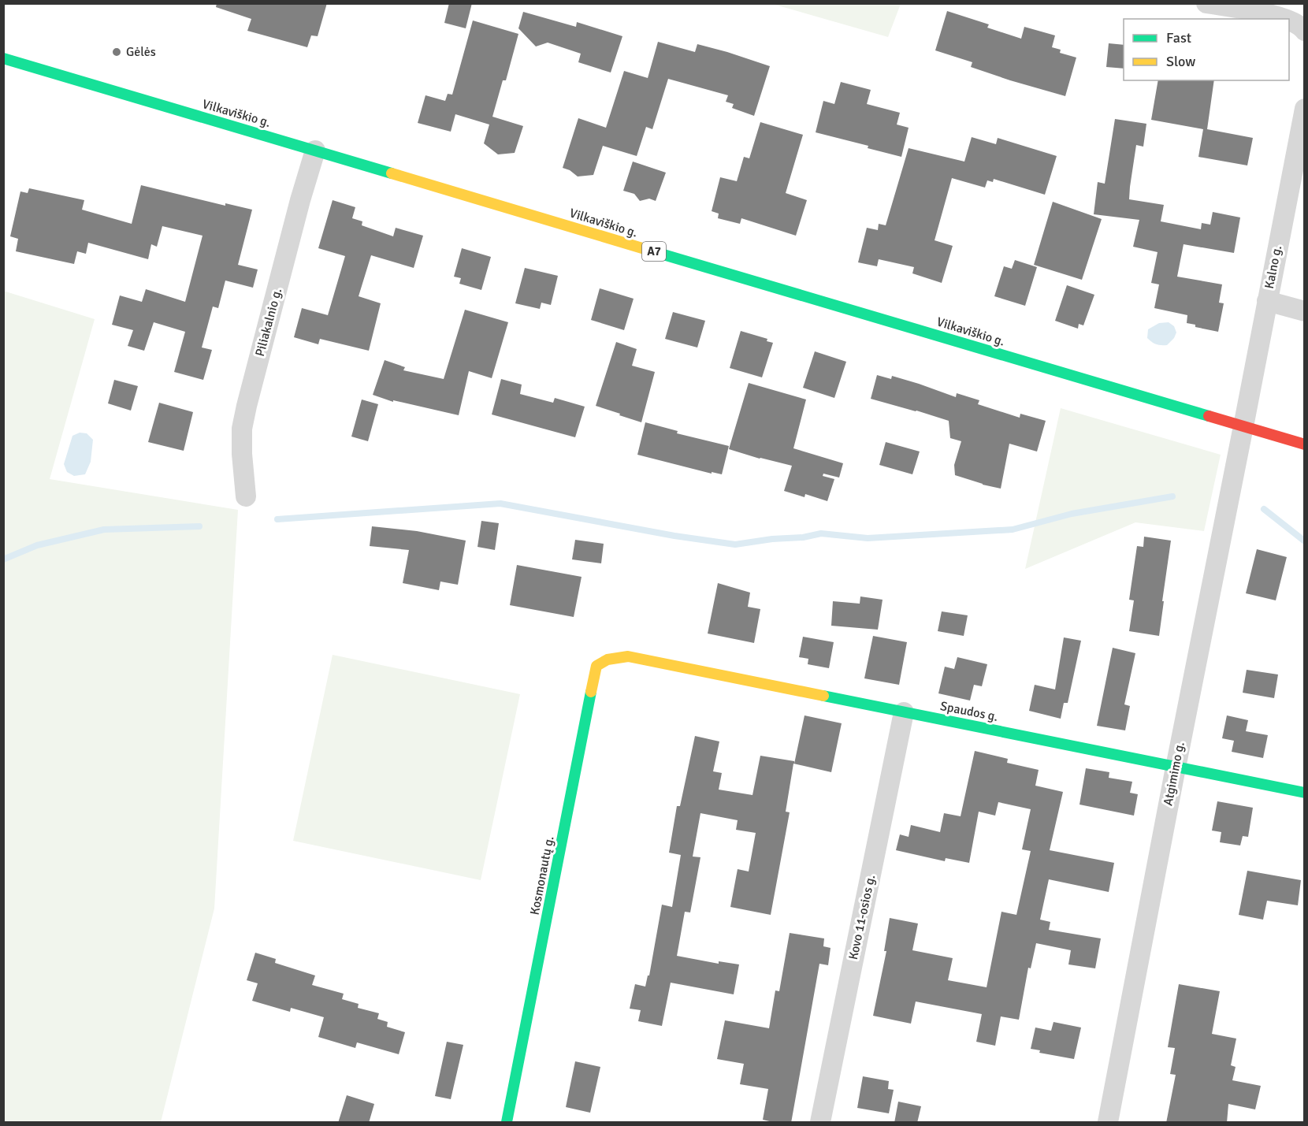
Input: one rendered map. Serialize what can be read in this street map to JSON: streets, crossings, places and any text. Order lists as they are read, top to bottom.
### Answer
{
  "streets": {
    "main road": [
      "Vilkaviškio g.",
      "A7",
      "Spaudos g.",
      "Kosmonautų g."
    ],
    "street": [
      "Kalno g.",
      "Piliakalnio g.",
      "Atgimimo g.",
      "Kovo 11-osios g."
    ]
  },
  "crossings": [
    ["Vilkaviškio g.", "Kalno g."],
    ["Vilkaviškio g.", "Piliakalnio g."],
    ["Vilkaviškio g.", "Atgimimo g."],
    ["Kalno g.", "Atgimimo g."],
    ["Spaudos g.", "Atgimimo g."],
    ["Spaudos g.", "Kosmonautų g."],
    ["Spaudos g.", "Kovo 11-osios g."]
  ],
  "places": ["Gėlės"],
  "legend": ["Fast", "Slow"]
}
